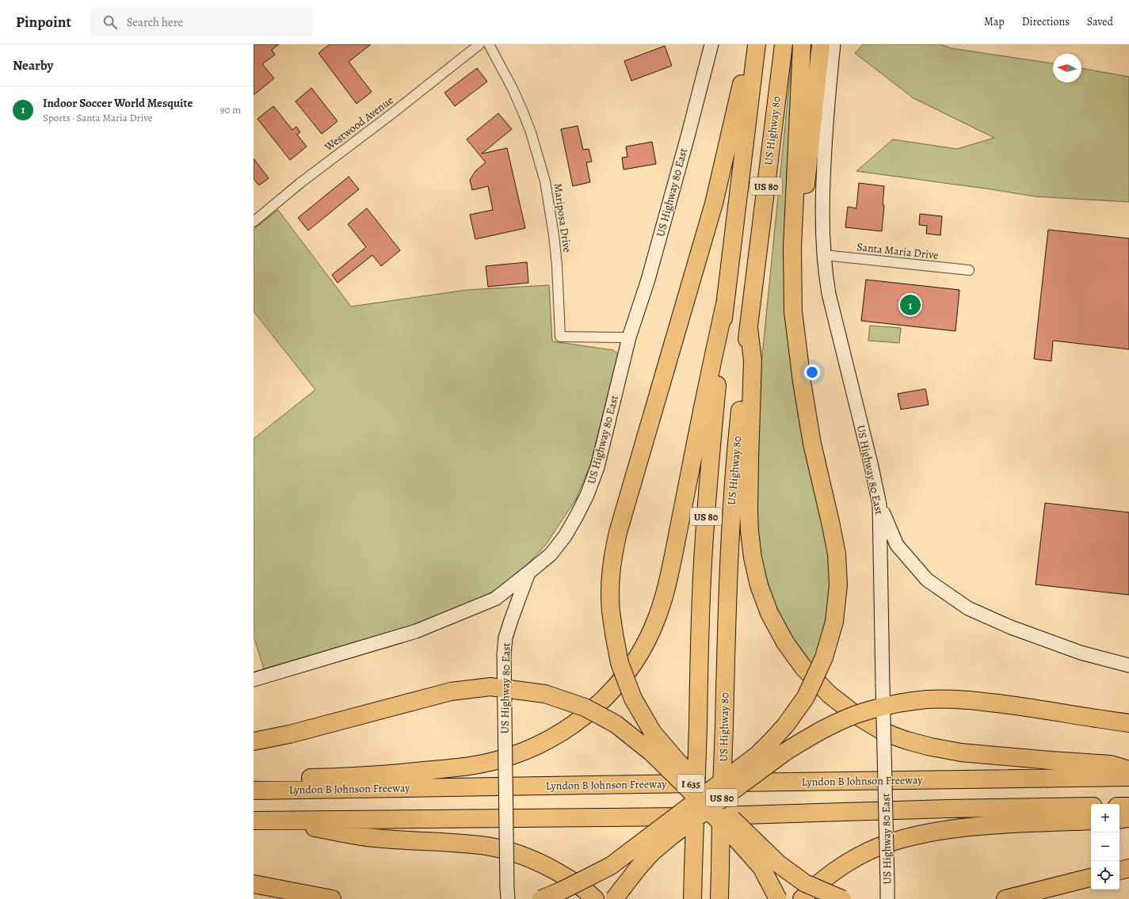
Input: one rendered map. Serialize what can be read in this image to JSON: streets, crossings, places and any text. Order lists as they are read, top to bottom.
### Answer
{
  "streets": {
    "highway": [
      "US Highway 80",
      "US 80",
      "Lyndon B Johnson Freeway",
      "I 635"
    ],
    "main road": ["US Highway 80 East"],
    "street": ["Westwood Avenue", "Mariposa Drive", "Santa Maria Drive"]
  },
  "crossings": [
    ["US Highway 80 East", "Mariposa Drive"],
    ["US Highway 80 East", "Santa Maria Drive"]
  ],
  "north": "left",
  "page": {
    "header": "Pinpoint",
    "search": "Search here",
    "nav": ["Map", "Directions", "Saved"],
    "heading": "Nearby",
    "list": [
      {
        "mark": "1",
        "name": "Indoor Soccer World Mesquite",
        "note": "Sports · Santa Maria Drive",
        "value": "90 m"
      }
    ],
    "pins": "1",
    "map_buttons": ["+", "−"]
  }
}
